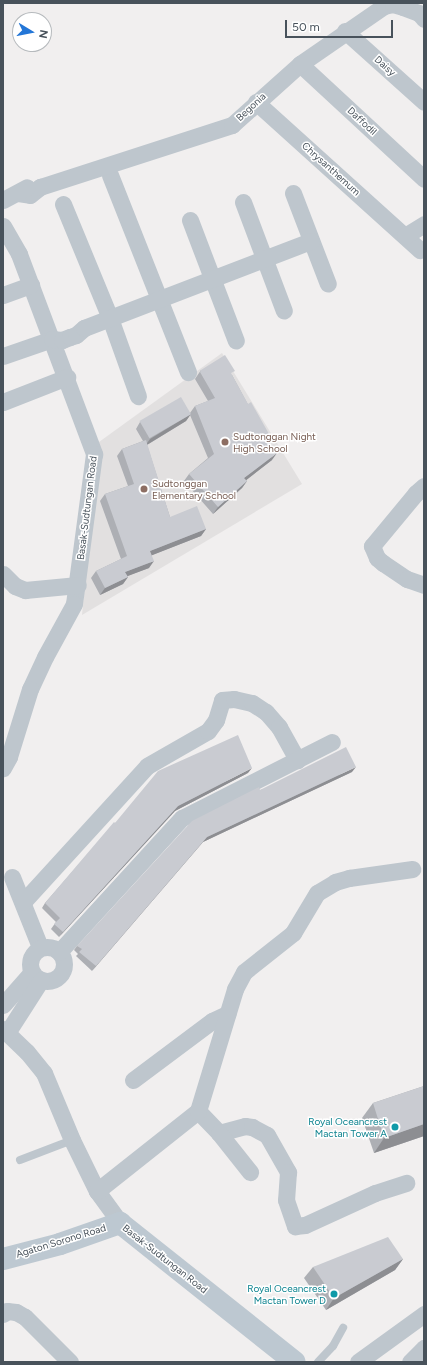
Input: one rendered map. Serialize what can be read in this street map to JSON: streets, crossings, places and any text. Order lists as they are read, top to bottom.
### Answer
{
  "streets": {
    "street": [
      "Daisy",
      "Begonia",
      "Daffodil",
      "Chrysanthemum",
      "Basak-Sudtungan Road",
      "Agaton Sorono Road"
    ]
  },
  "crossings": [
    ["Daisy", "Begonia"],
    ["Begonia", "Daffodil"],
    ["Begonia", "Chrysanthemum"],
    ["Basak-Sudtungan Road", "Agaton Sorono Road"]
  ],
  "places": [
    "Sudtonggan Night High School",
    "Sudtonggan Elementary School",
    "Royal Oceancrest Mactan Tower A",
    "Royal Oceancrest Mactan Tower D"
  ],
  "scale_bar": "50 m",
  "north": "right"
}
